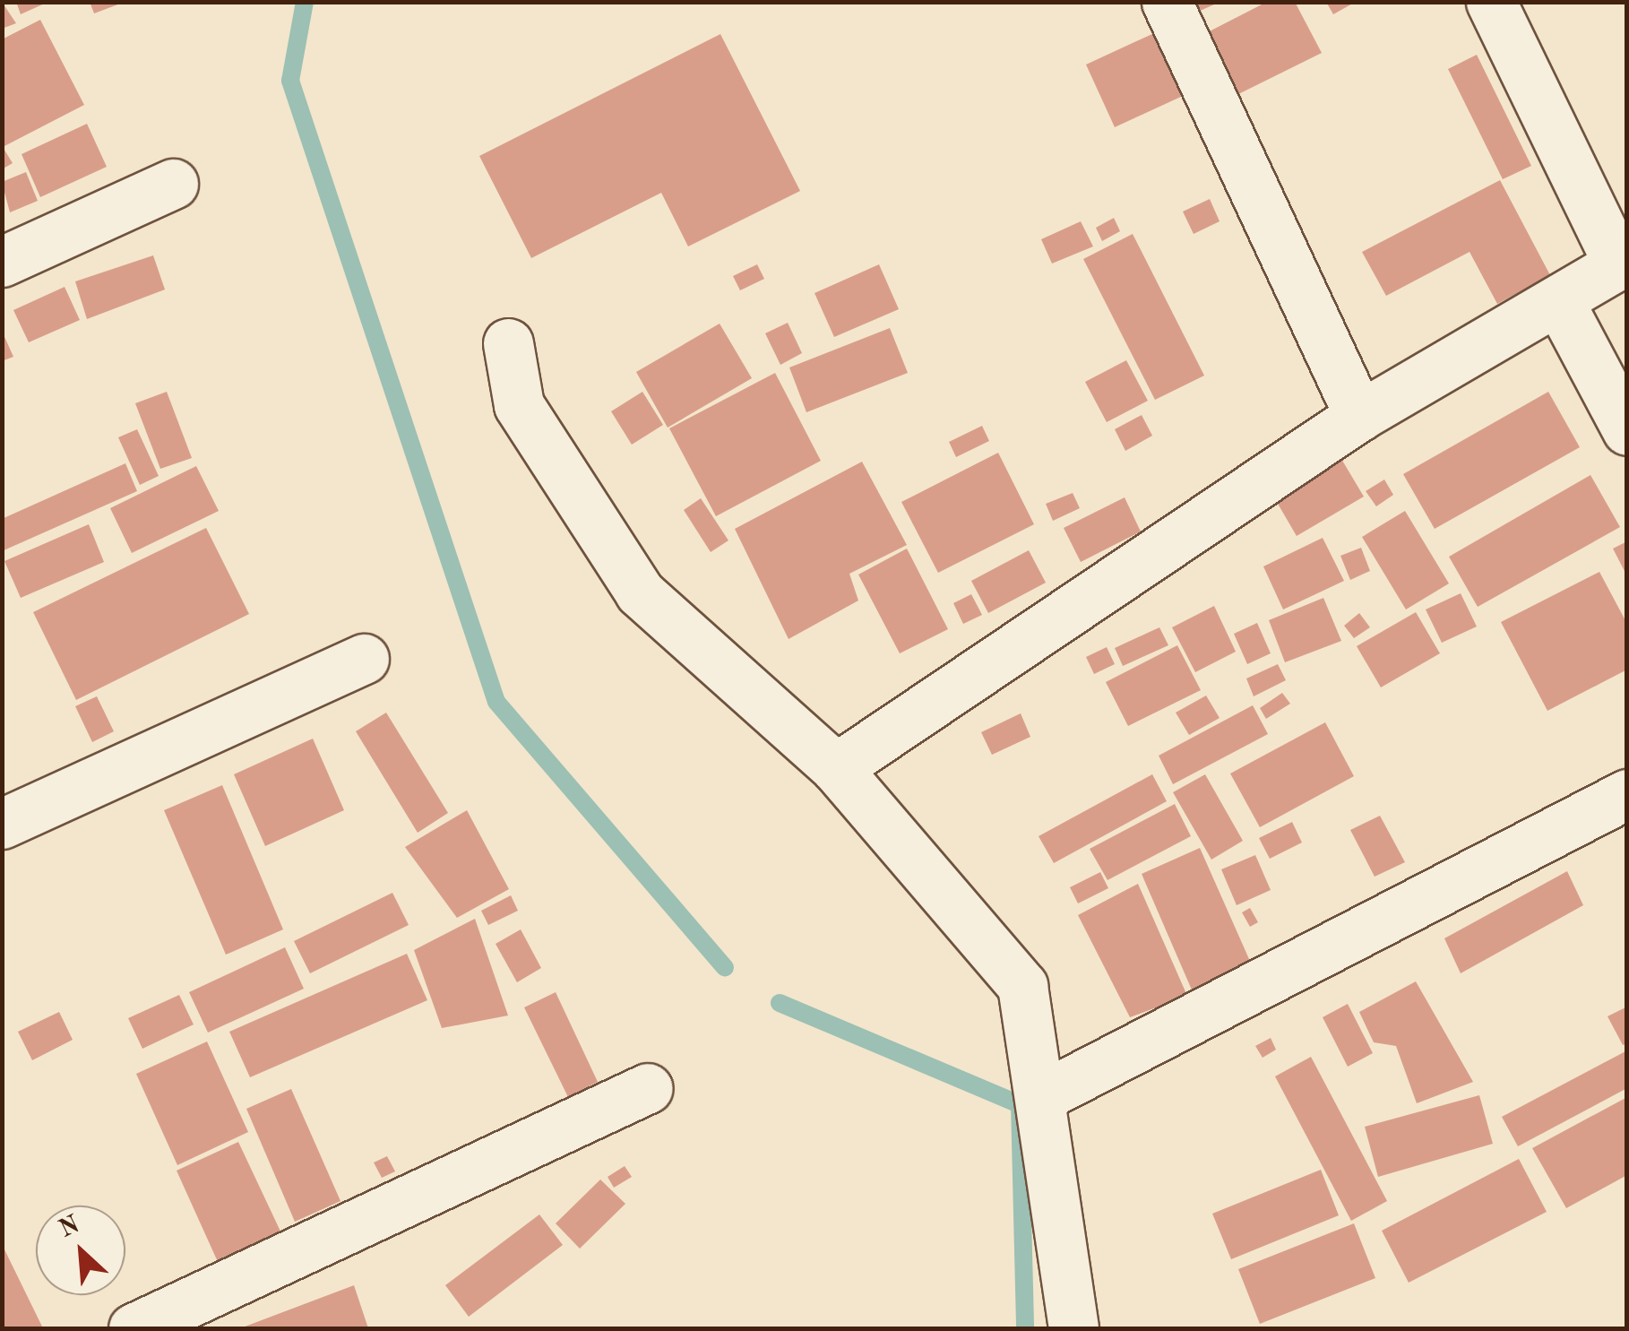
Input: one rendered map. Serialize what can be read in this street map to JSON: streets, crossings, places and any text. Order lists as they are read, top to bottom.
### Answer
{
  "north": "top left"
}
